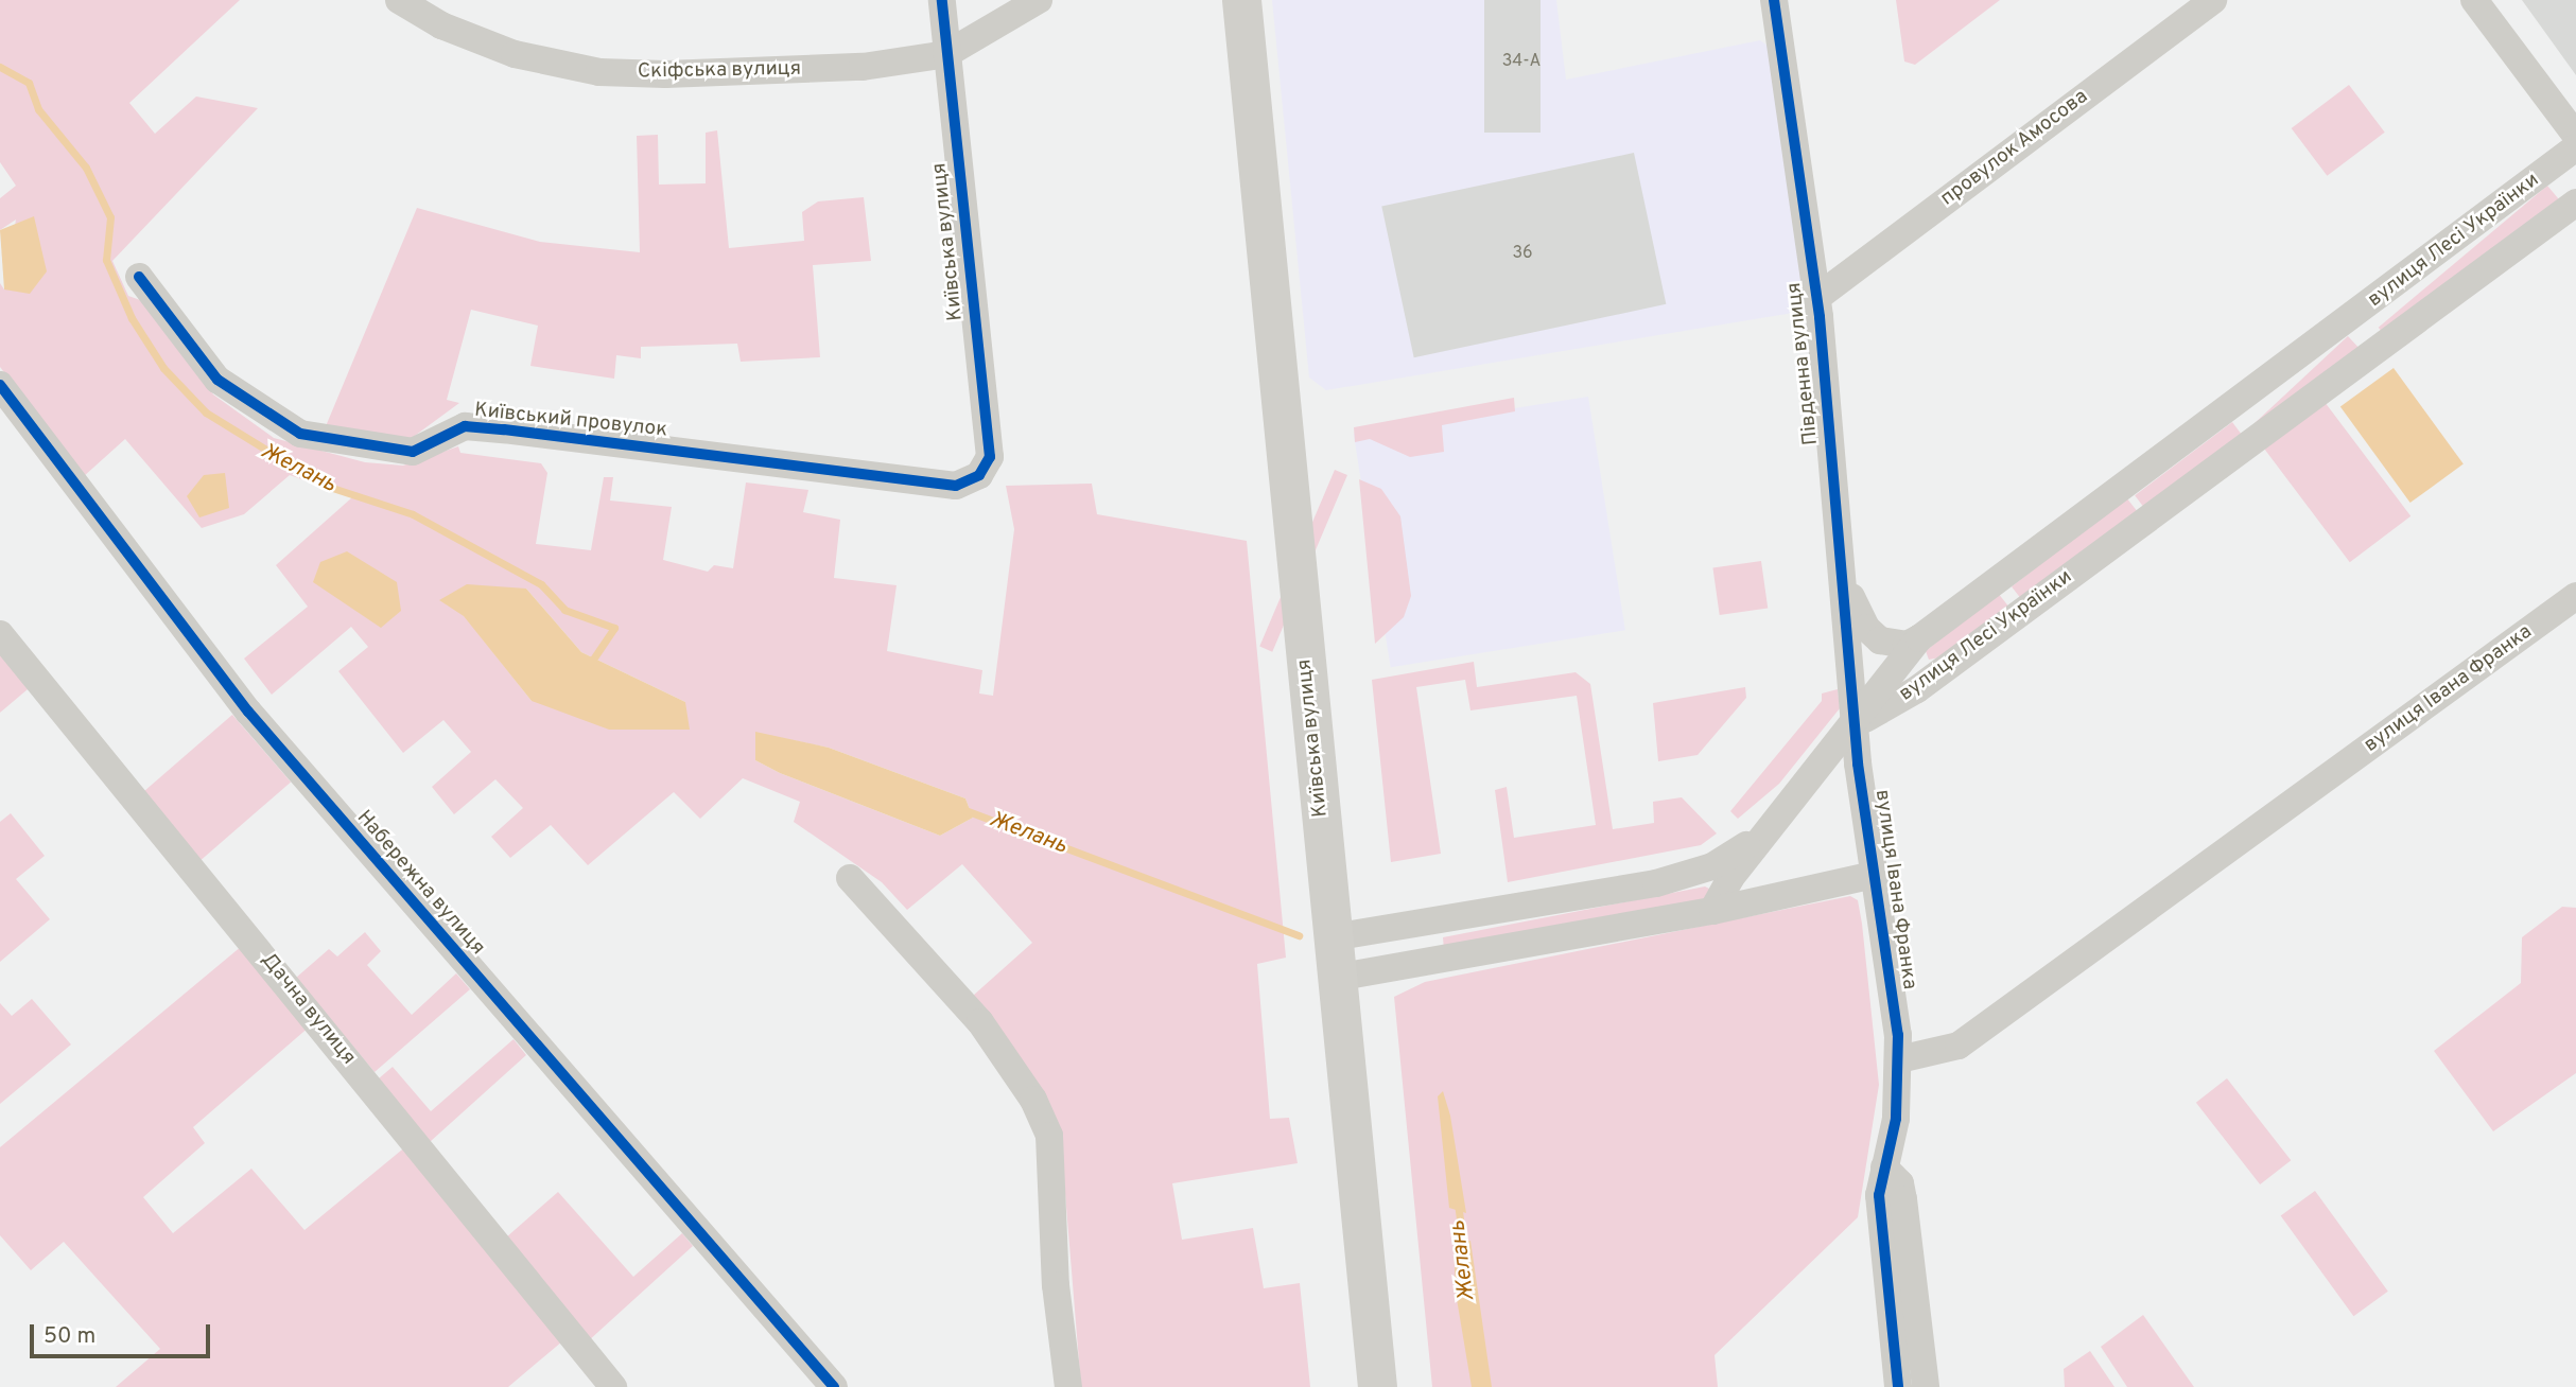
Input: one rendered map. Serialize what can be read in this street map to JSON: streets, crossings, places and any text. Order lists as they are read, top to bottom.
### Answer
{
  "streets": {
    "main road": ["Київська вулиця"],
    "street": [
      "Скіфська вулиця",
      "провулок Амосова",
      "вулиця Лесі Українки",
      "Південна вулиця",
      "Київський провулок",
      "вулиця Івана Франка",
      "Набережна вулиця",
      "Дачна вулиця"
    ]
  },
  "crossings": [
    ["Скіфська вулиця", "Київська вулиця"],
    ["провулок Амосова", "Південна вулиця"],
    ["вулиця Лесі Українки", "Південна вулиця"],
    ["вулиця Лесі Українки", "вулиця Івана Франка"],
    ["Київська вулиця", "Київський провулок"],
    ["Південна вулиця", "вулиця Івана Франка"]
  ],
  "water": ["Желань"],
  "house_numbers": ["34-А", "36"],
  "scale_bar": "50 m"
}
